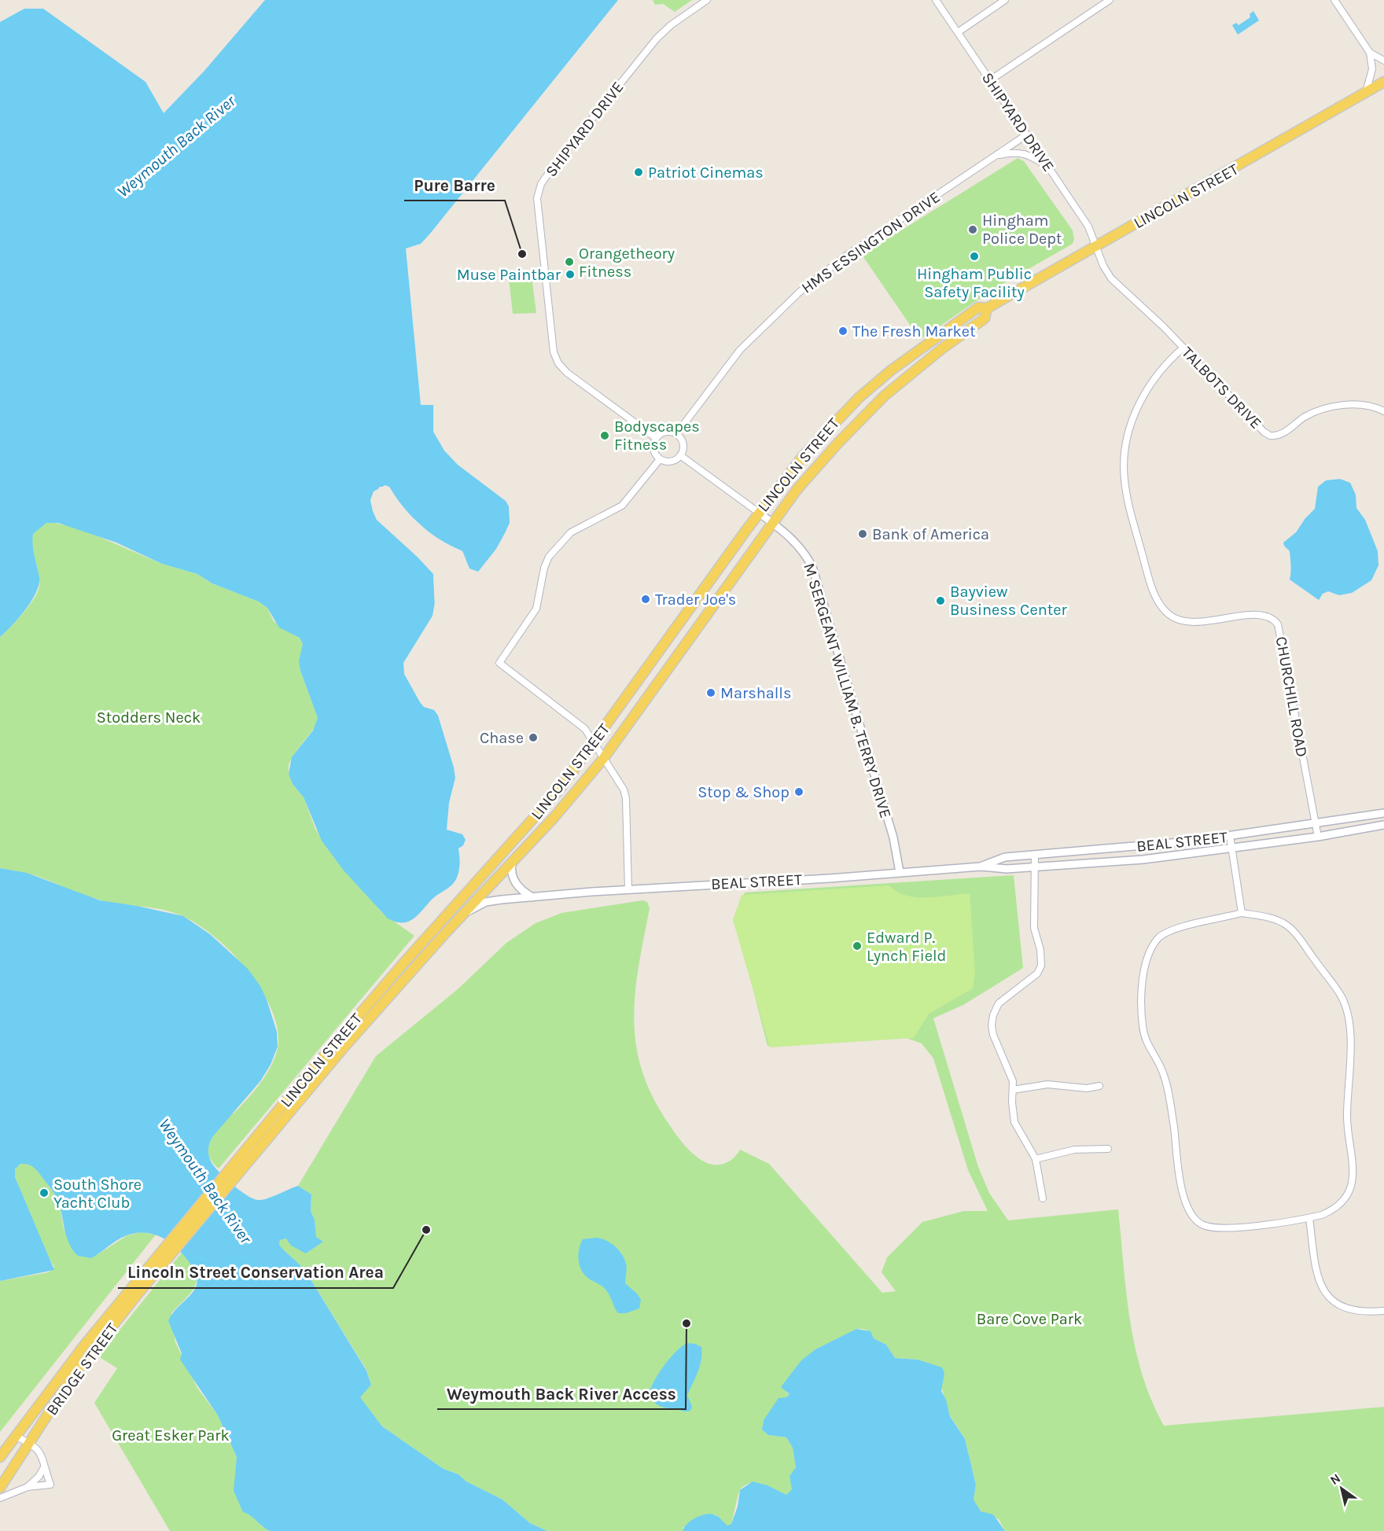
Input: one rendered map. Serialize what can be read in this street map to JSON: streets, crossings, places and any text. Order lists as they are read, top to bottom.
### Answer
{
  "streets": {
    "main road": ["LINCOLN STREET", "BRIDGE STREET"],
    "street": [
      "SHIPYARD DRIVE",
      "HMS ESSINGTON DRIVE",
      "TALBOTS DRIVE",
      "M SERGEANT WILLIAM B. TERRY DRIVE",
      "CHURCHILL ROAD",
      "BEAL STREET"
    ]
  },
  "crossings": [
    ["SHIPYARD DRIVE", "LINCOLN STREET"],
    ["SHIPYARD DRIVE", "HMS ESSINGTON DRIVE"],
    ["SHIPYARD DRIVE", "TALBOTS DRIVE"],
    ["LINCOLN STREET", "TALBOTS DRIVE"],
    ["LINCOLN STREET", "M SERGEANT WILLIAM B. TERRY DRIVE"],
    ["LINCOLN STREET", "BEAL STREET"],
    ["LINCOLN STREET", "BRIDGE STREET"],
    ["TALBOTS DRIVE", "CHURCHILL ROAD"],
    ["M SERGEANT WILLIAM B. TERRY DRIVE", "BEAL STREET"],
    ["CHURCHILL ROAD", "BEAL STREET"]
  ],
  "water": ["Weymouth Back River"],
  "parks": ["Stodders Neck", "Bare Cove Park", "Great Esker Park"],
  "places": [
    "Patriot Cinemas",
    "Hingham Police Dept",
    "Pure Barre",
    "Hingham Public Safety Facility",
    "Orangetheory Fitness",
    "Muse Paintbar",
    "The Fresh Market",
    "Bodyscapes Fitness",
    "Bank of America",
    "Trader Joe's",
    "Bayview Business Center",
    "Marshalls",
    "Chase",
    "Stop & Shop",
    "Edward P. Lynch Field",
    "South Shore Yacht Club",
    "Lincoln Street Conservation Area",
    "Weymouth Back River Access"
  ],
  "north": "top left"
}
